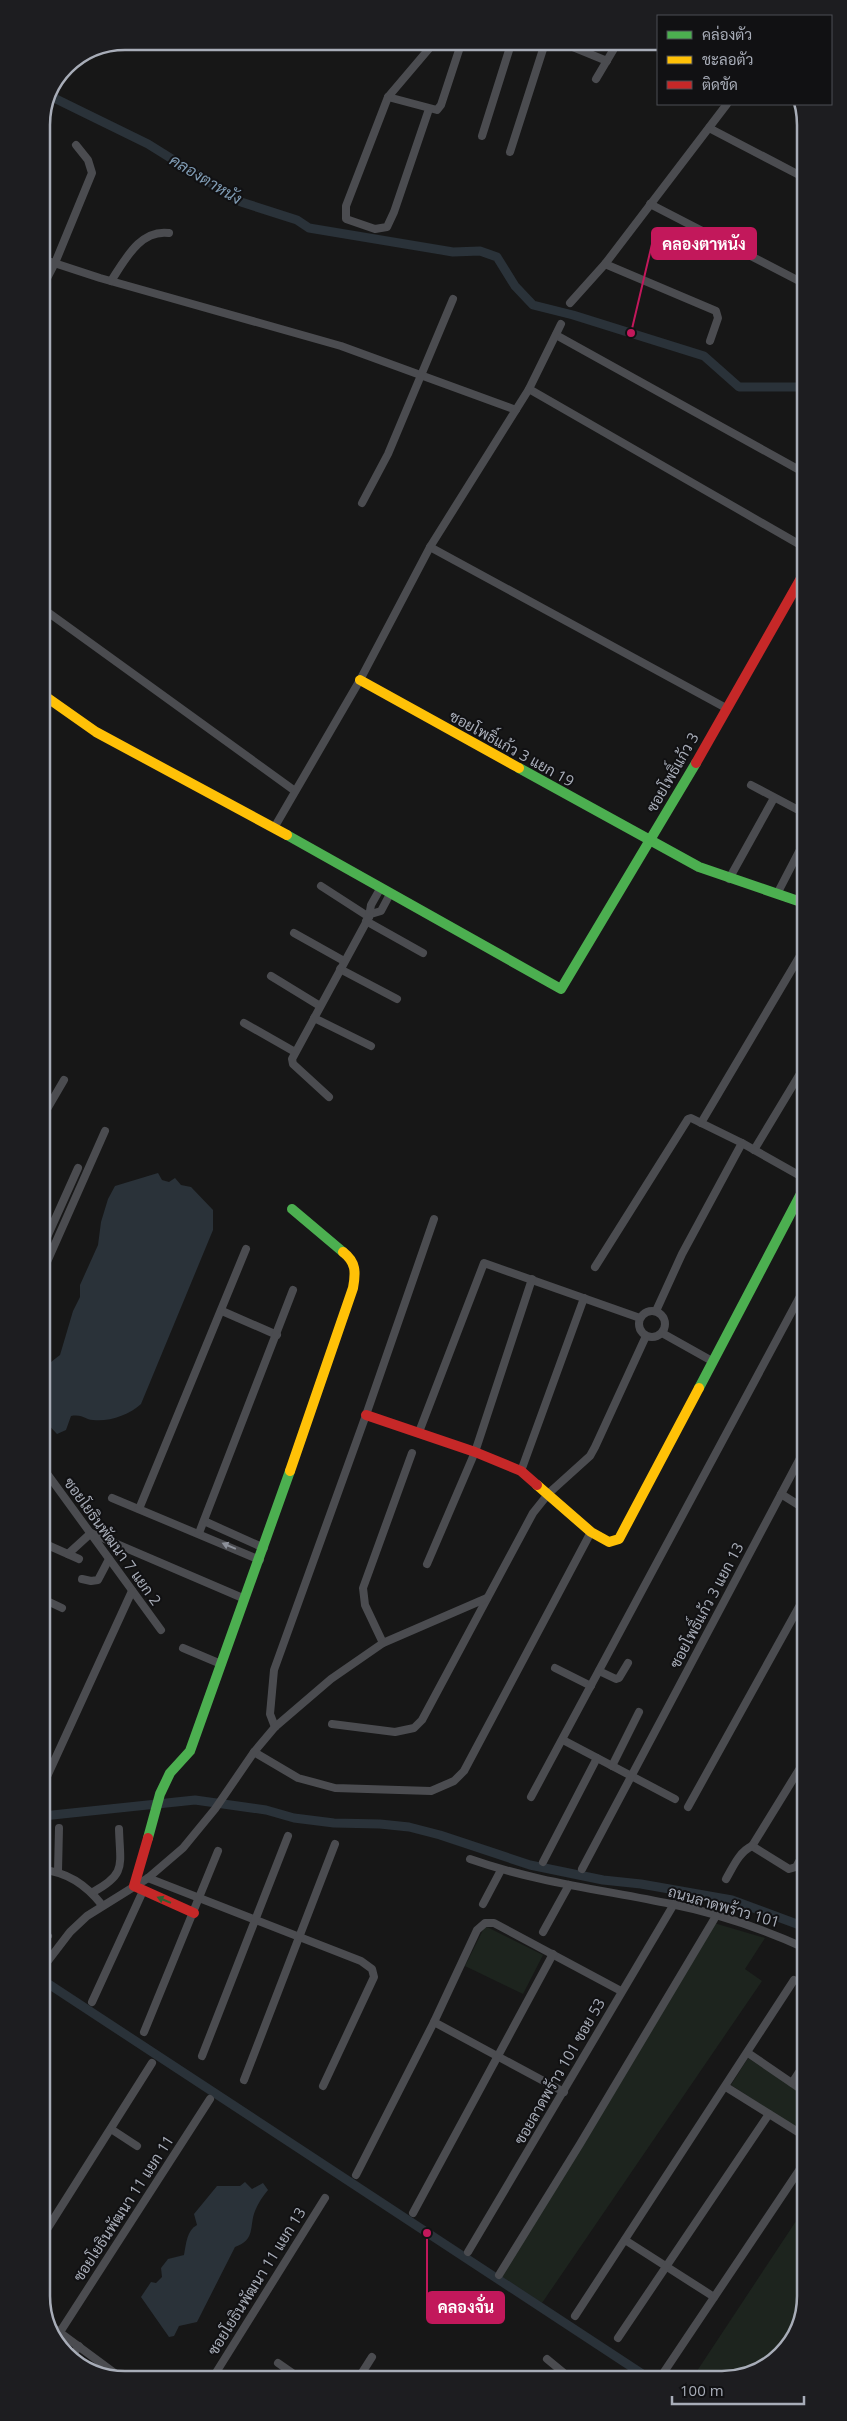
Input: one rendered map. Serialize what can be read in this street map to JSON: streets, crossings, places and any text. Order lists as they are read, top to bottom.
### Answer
{
  "streets": {
    "street": [
      "ซอยโพธิ์แก้ว 3 แยก 19",
      "ซอยโพธิ์แก้ว 3",
      "ซอยโยธินพัฒนา 7 แยก 2",
      "ซอยโพธิ์แก้ว 3 แยก 13",
      "ถนนลาดพร้าว 101",
      "ซอยลาดพร้าว 101 ซอย 53",
      "ซอยโยธินพัฒนา 11 แยก 11",
      "ซอยโยธินพัฒนา 11 แยก 13"
    ]
  },
  "crossings": [
    ["ซอยโพธิ์แก้ว 3 แยก 19", "ซอยโพธิ์แก้ว 3"],
    ["ถนนลาดพร้าว 101", "ซอยลาดพร้าว 101 ซอย 53"]
  ],
  "water": ["คลองตาหนัง"],
  "places": ["คลองตาหนัง", "คลองจั่น"],
  "legend": ["คล่องตัว", "ชะลอตัว", "ติดขัด"],
  "scale_bar": "100 m"
}
